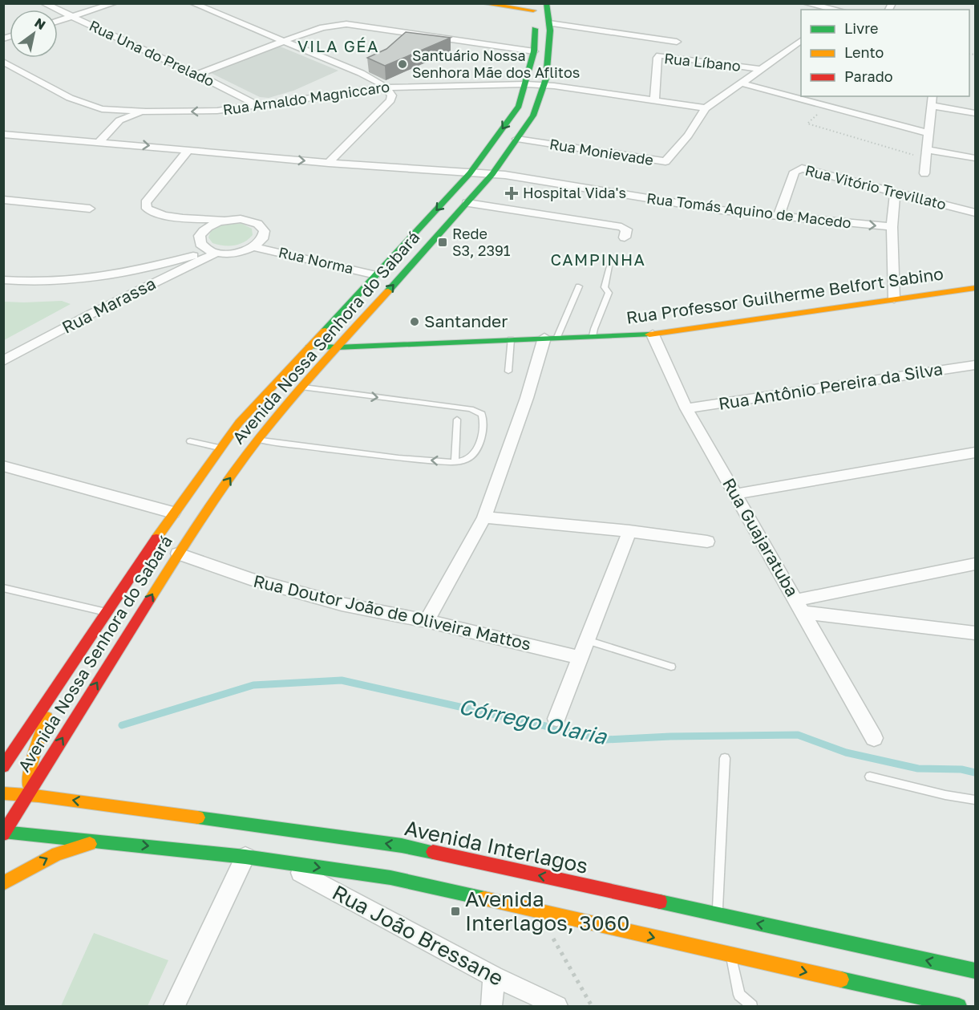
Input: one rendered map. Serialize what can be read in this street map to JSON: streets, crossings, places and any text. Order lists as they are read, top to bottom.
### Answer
{
  "streets": {
    "main road": ["Rua Professor Guilherme Belfort Sabino", "Avenida Nossa Senhora do Sabará", "Avenida Interlagos"],
    "street": [
      "Rua Una do Prelado",
      "Rua Líbano",
      "Rua Arnaldo Magniccaro",
      "Rua Monievade",
      "Rua Vitório Trevillato",
      "Rua Tomás Aquino de Macedo",
      "Rua Norma",
      "Rua Marassa",
      "Rua Antônio Pereira da Silva",
      "Rua Guajaratuba",
      "Rua Doutor João de Oliveira Mattos",
      "Rua João Bressane"
    ]
  },
  "crossings": [
    ["Rua Una do Prelado", "Rua Arnaldo Magniccaro"],
    ["Rua Líbano", "Rua Arnaldo Magniccaro"],
    ["Rua Líbano", "Rua Monievade"],
    ["Rua Arnaldo Magniccaro", "Rua Monievade"],
    ["Rua Arnaldo Magniccaro", "Avenida Nossa Senhora do Sabará"],
    ["Rua Monievade", "Avenida Nossa Senhora do Sabará"],
    ["Rua Vitório Trevillato", "Rua Tomás Aquino de Macedo"],
    ["Rua Tomás Aquino de Macedo", "Avenida Nossa Senhora do Sabará"],
    ["Rua Norma", "Avenida Nossa Senhora do Sabará"],
    ["Rua Professor Guilherme Belfort Sabino", "Avenida Nossa Senhora do Sabará"],
    ["Rua Professor Guilherme Belfort Sabino", "Rua Guajaratuba"],
    ["Avenida Nossa Senhora do Sabará", "Rua Doutor João de Oliveira Mattos"],
    ["Avenida Nossa Senhora do Sabará", "Avenida Interlagos"],
    ["Rua Antônio Pereira da Silva", "Rua Guajaratuba"]
  ],
  "districts": ["VILA GÉA", "CAMPINHA"],
  "water": ["Córrego Olaria"],
  "places": {
    "other": ["Santuário Nossa Senhora Mãe dos Aflitos", "Santander"],
    "health": ["Hospital Vida's"],
    "transit": ["Rede S3, 2391", "Avenida Interlagos, 3060"]
  },
  "legend": ["Livre", "Lento", "Parado"],
  "north": "top right"
}
